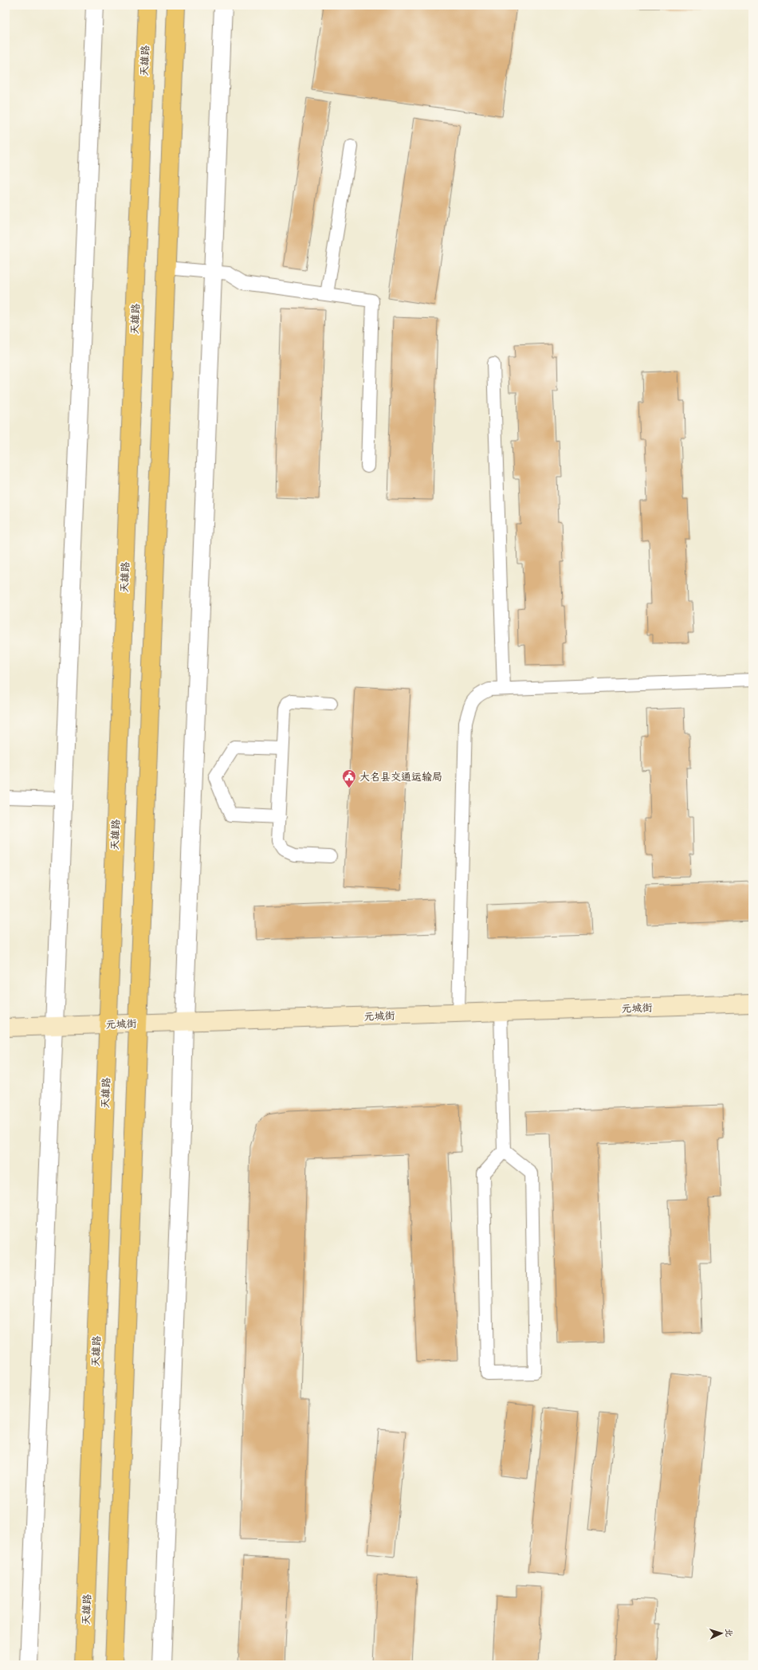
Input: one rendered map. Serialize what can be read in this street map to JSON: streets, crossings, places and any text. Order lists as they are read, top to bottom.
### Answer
{
  "streets": {
    "main road": ["天雄路"],
    "street": ["元城街"]
  },
  "crossings": [
    ["天雄路", "元城街"]
  ],
  "places": {
    "public building": ["大名县交通运输局"]
  },
  "north": "right"
}
